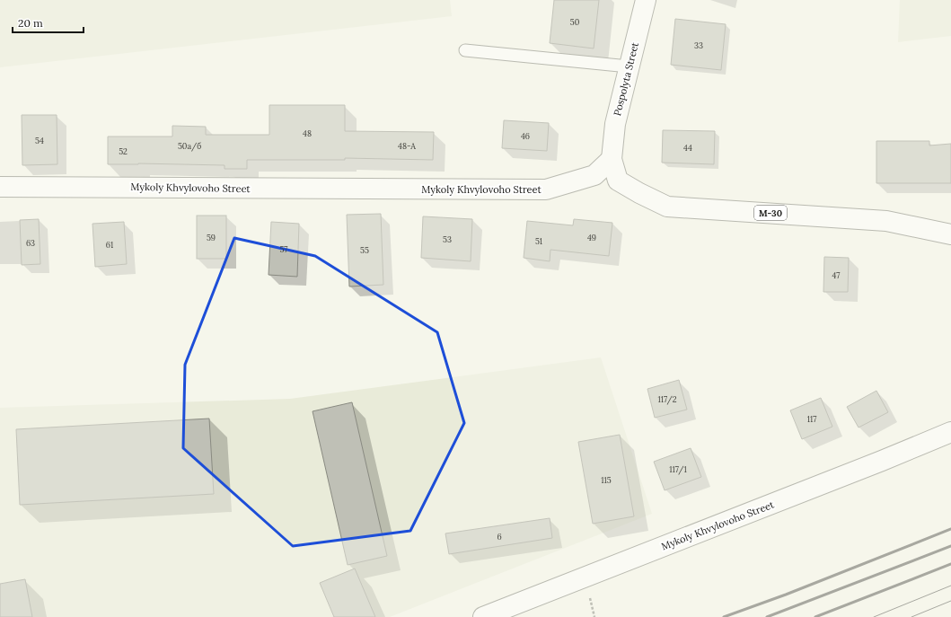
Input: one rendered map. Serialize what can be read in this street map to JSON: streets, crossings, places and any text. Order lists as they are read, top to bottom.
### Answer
{
  "streets": {
    "main road": ["Pospolyta Street", "Mykoly Khvylovoho Street", "М-30"]
  },
  "crossings": [
    ["Pospolyta Street", "Mykoly Khvylovoho Street"],
    ["Pospolyta Street", "М-30"],
    ["Mykoly Khvylovoho Street", "М-30"]
  ],
  "house_numbers": [
    "50",
    "33",
    "48",
    "46",
    "54",
    "50а/б",
    "48-А",
    "44",
    "52",
    "59",
    "49",
    "53",
    "51",
    "63",
    "61",
    "57",
    "55",
    "47",
    "117/2",
    "117",
    "117/1",
    "115",
    "6"
  ],
  "scale_bar": "20 m"
}
